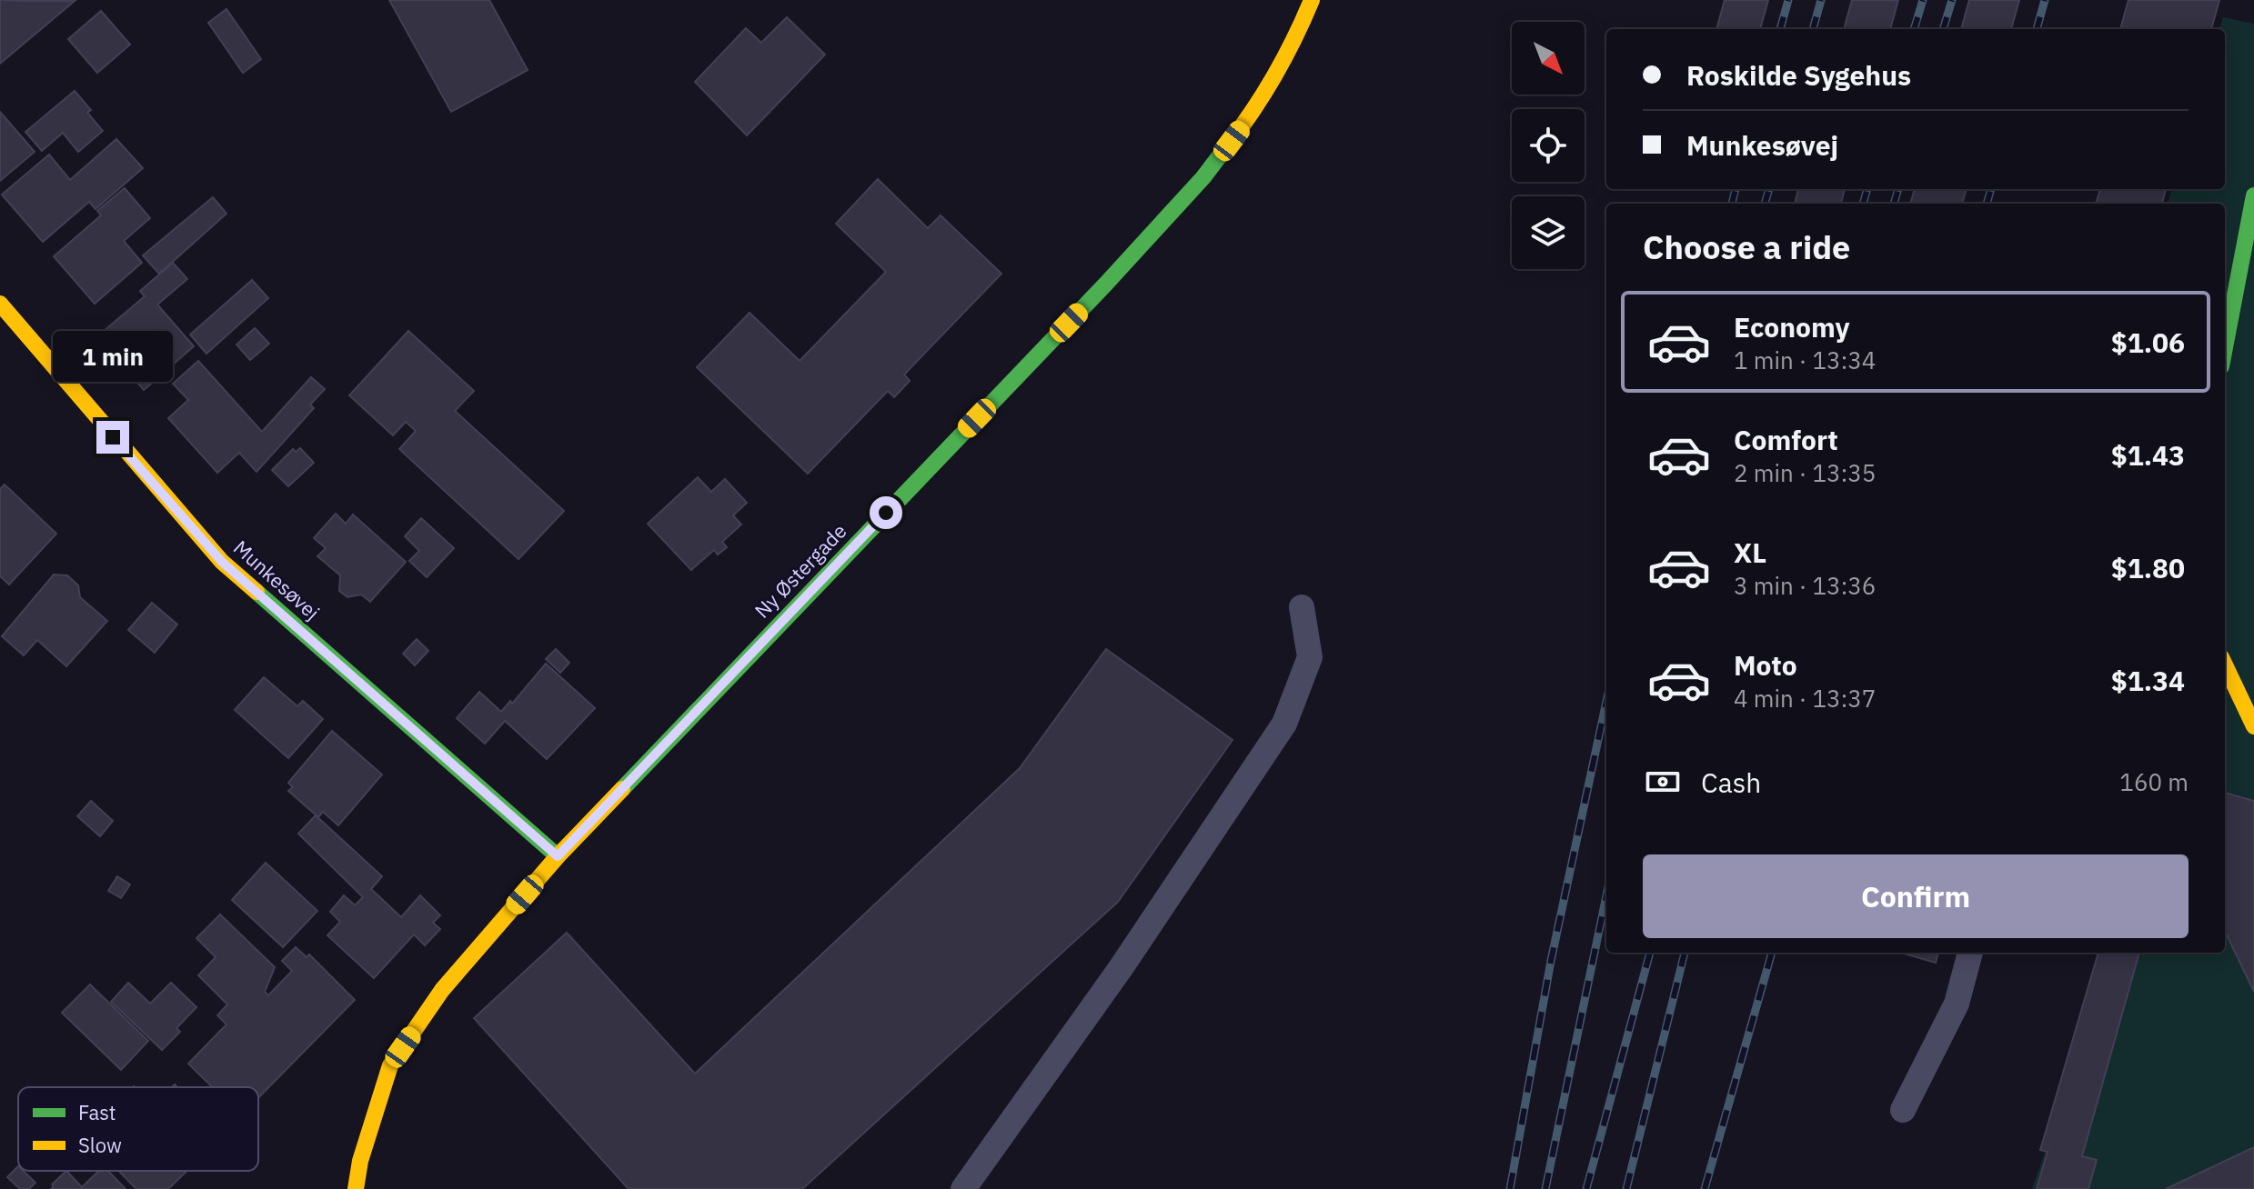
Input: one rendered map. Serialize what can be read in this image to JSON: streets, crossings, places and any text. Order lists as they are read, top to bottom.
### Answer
{
  "streets": {
    "main road": ["Ny Østergade", "Munkesøvej"]
  },
  "crossings": [
    ["Ny Østergade", "Munkesøvej"]
  ],
  "legend": ["Fast", "Slow"],
  "north": "bottom right",
  "page": {
    "banner": ["Roskilde Sygehus", "Munkesøvej"],
    "heading": "Choose a ride",
    "list": [
      {
        "name": "Economy",
        "note": "1 min · 13:34",
        "value": "$1.06"
      },
      {
        "name": "Comfort",
        "note": "2 min · 13:35",
        "value": "$1.43"
      },
      {
        "name": "XL",
        "note": "3 min · 13:36",
        "value": "$1.80"
      },
      {
        "name": "Moto",
        "note": "4 min · 13:37",
        "value": "$1.34"
      }
    ],
    "bubble": "1 min",
    "pay": ["Cash", "160 m"],
    "buttons": "Confirm"
  }
}
